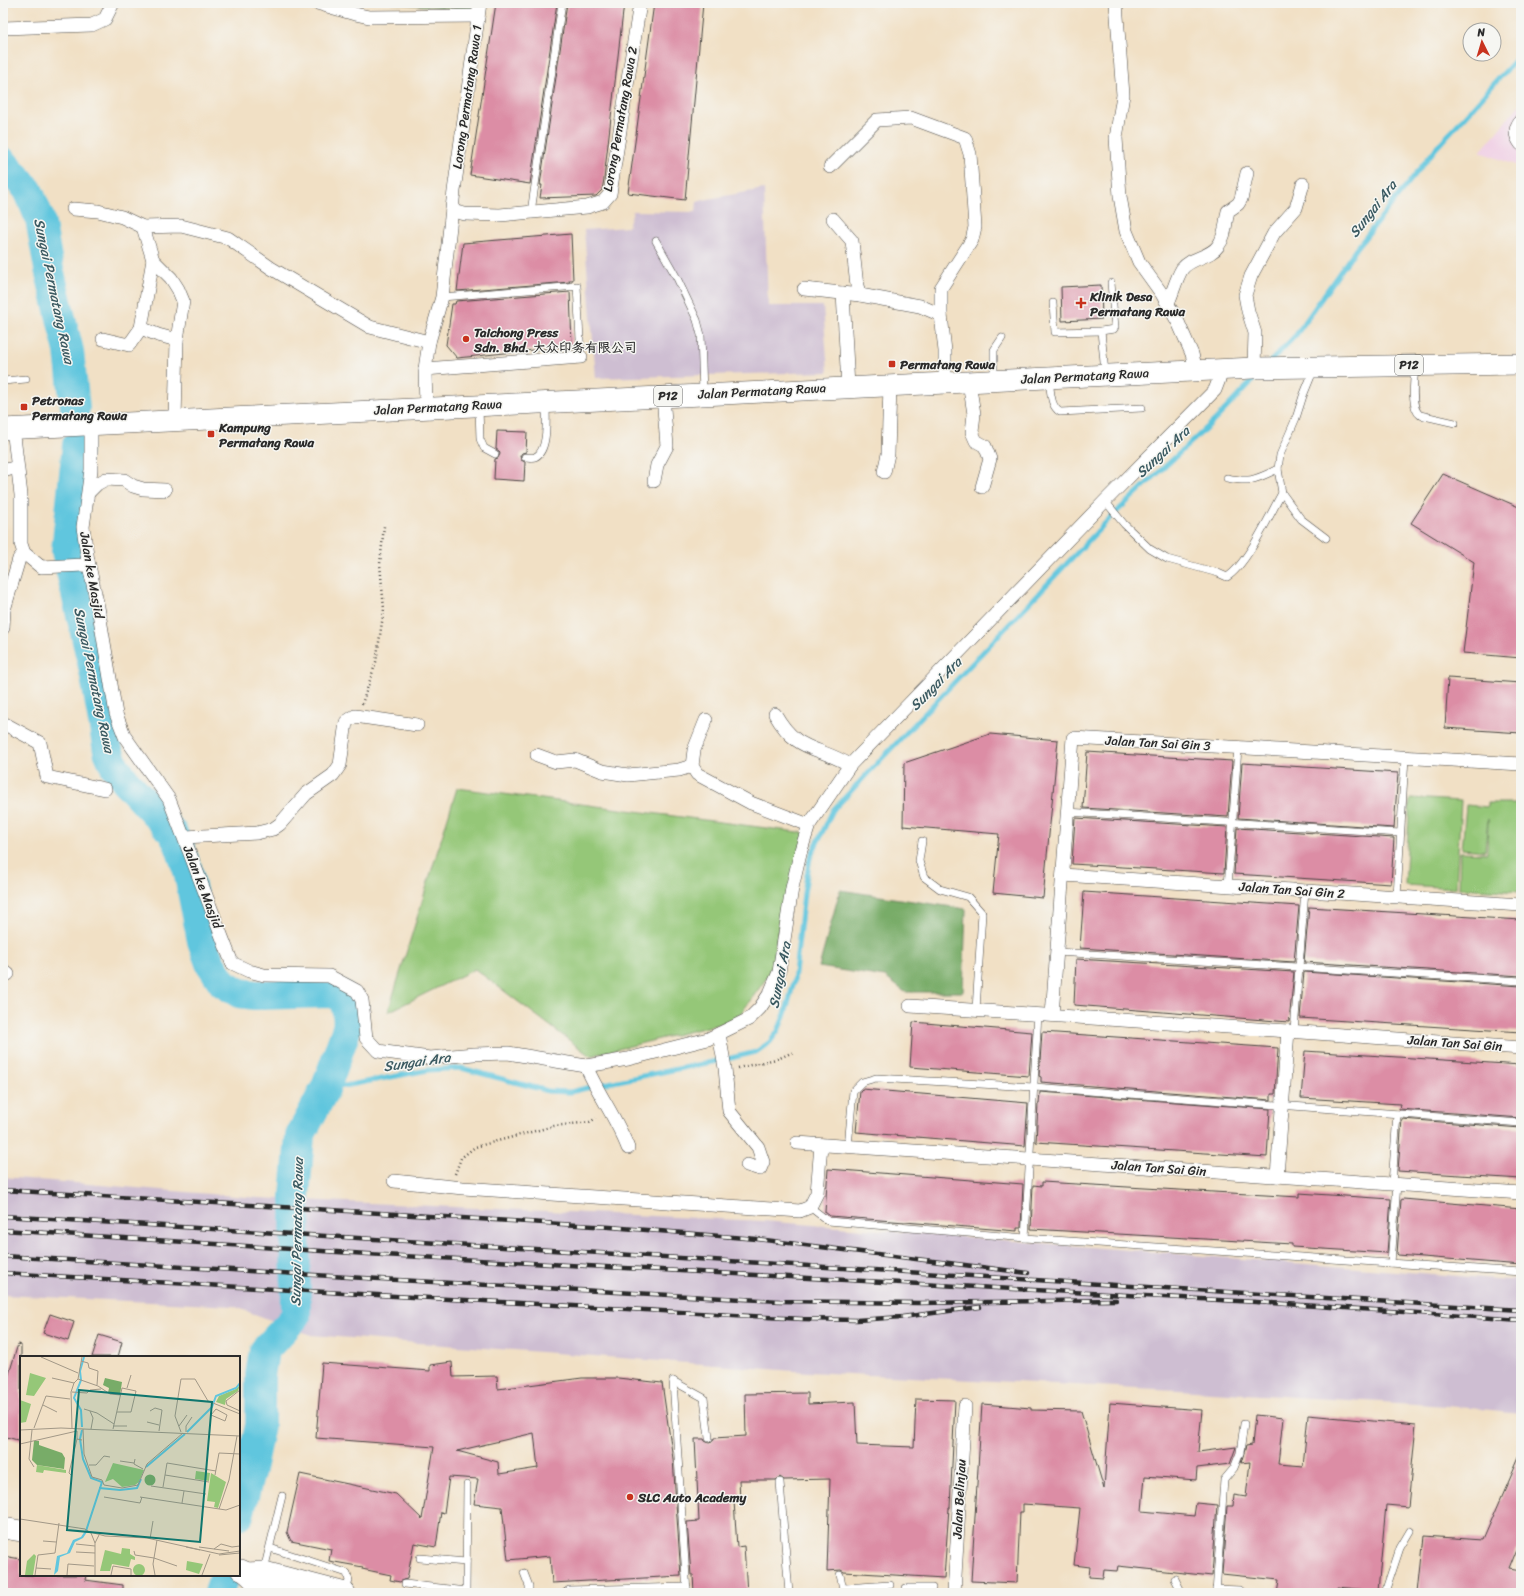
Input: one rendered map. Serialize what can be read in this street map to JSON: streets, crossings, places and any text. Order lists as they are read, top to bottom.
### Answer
{
  "streets": {
    "main road": ["P12", "Jalan Permatang Rawa"],
    "street": [
      "Lorong Permatang Rawa 1",
      "Lorong Permatang Rawa 2",
      "Jalan ke Masjid",
      "Jalan Tan Sai Gin 3",
      "Jalan Tan Sai Gin 2",
      "Jalan Tan Sai Gin",
      "Jalan Belinjau"
    ]
  },
  "crossings": [
    ["Lorong Permatang Rawa 1", "Lorong Permatang Rawa 2"],
    ["Lorong Permatang Rawa 1", "Jalan Permatang Rawa"],
    ["Jalan Permatang Rawa", "Jalan ke Masjid"],
    ["Jalan Tan Sai Gin 3", "Jalan Tan Sai Gin 2"],
    ["Jalan Tan Sai Gin 3", "Jalan Tan Sai Gin"]
  ],
  "water": ["Sungai Ara", "Sungai Permatang Rawa"],
  "places": {
    "health": ["Klinik Desa Permatang Rawa"],
    "other": ["Taichong Press Sdn. Bhd. 大众印务有限公司", "SLC Auto Academy"],
    "transit": ["Permatang Rawa", "Petronas Permatang Rawa", "Kampung Permatang Rawa"]
  },
  "north": "top"
}
